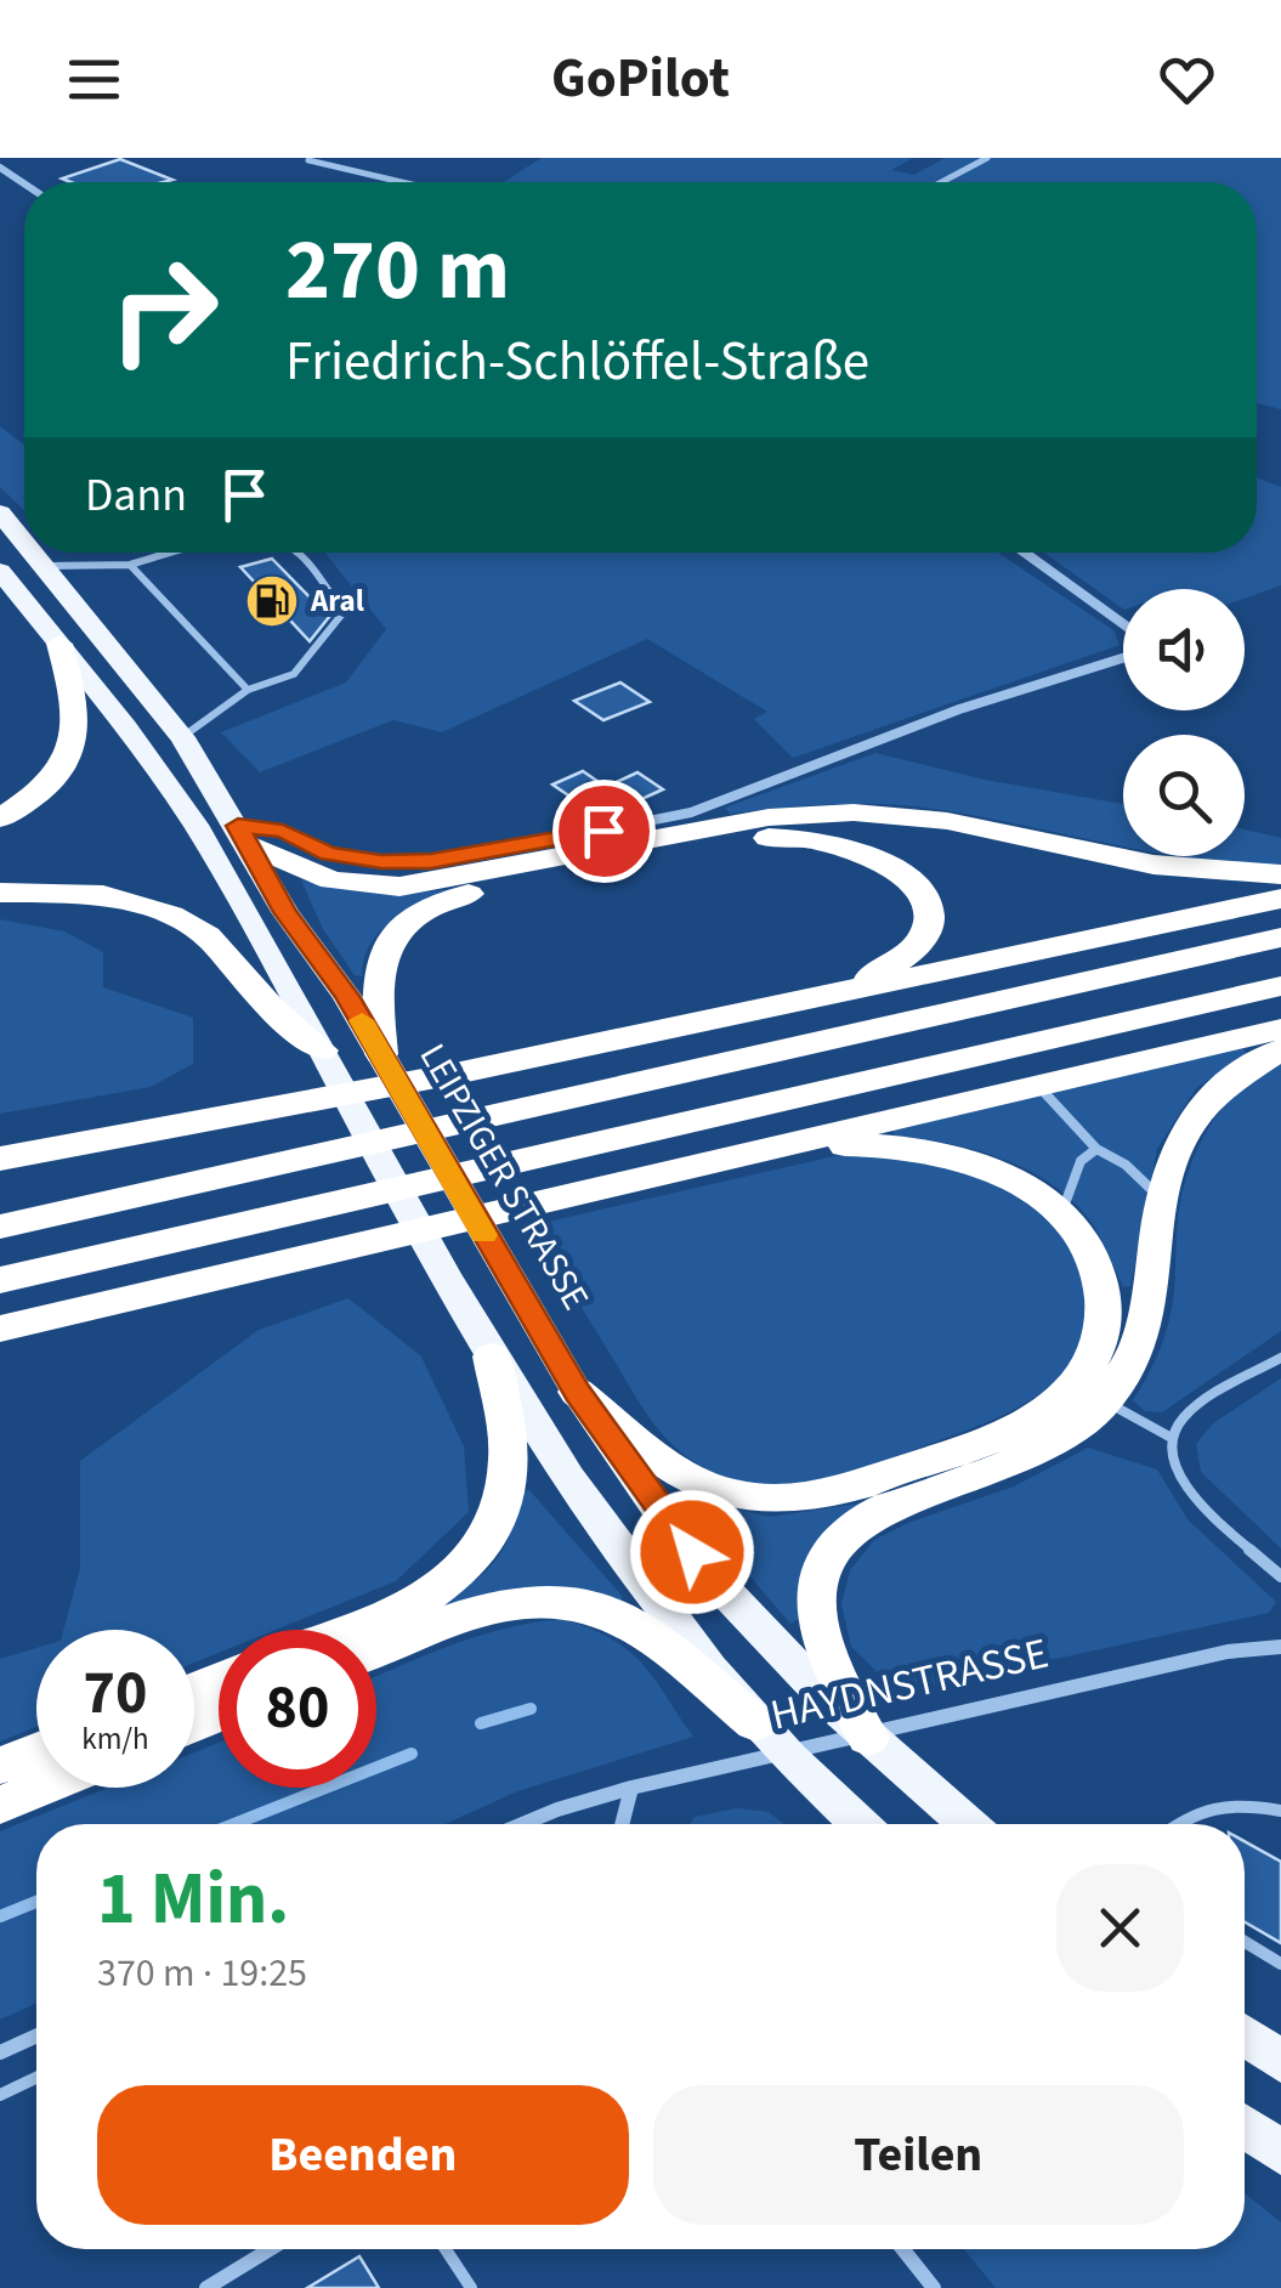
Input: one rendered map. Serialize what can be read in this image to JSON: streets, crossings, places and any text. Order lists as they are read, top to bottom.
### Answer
{
  "streets": {
    "highway": ["LEIPZIGER STRASSE"],
    "street": ["HAYDNSTRASSE"]
  },
  "places": {
    "fuel station": ["Aral"]
  },
  "page": {
    "header": "GoPilot",
    "turn": ["270 m", "Friedrich-Schlöffel-Straße"],
    "then": "Dann",
    "speed": "70 km/h",
    "limit": "80",
    "heading": ["1 Min.", "370 m · 19:25"],
    "buttons": ["Beenden", "Teilen"]
  }
}
